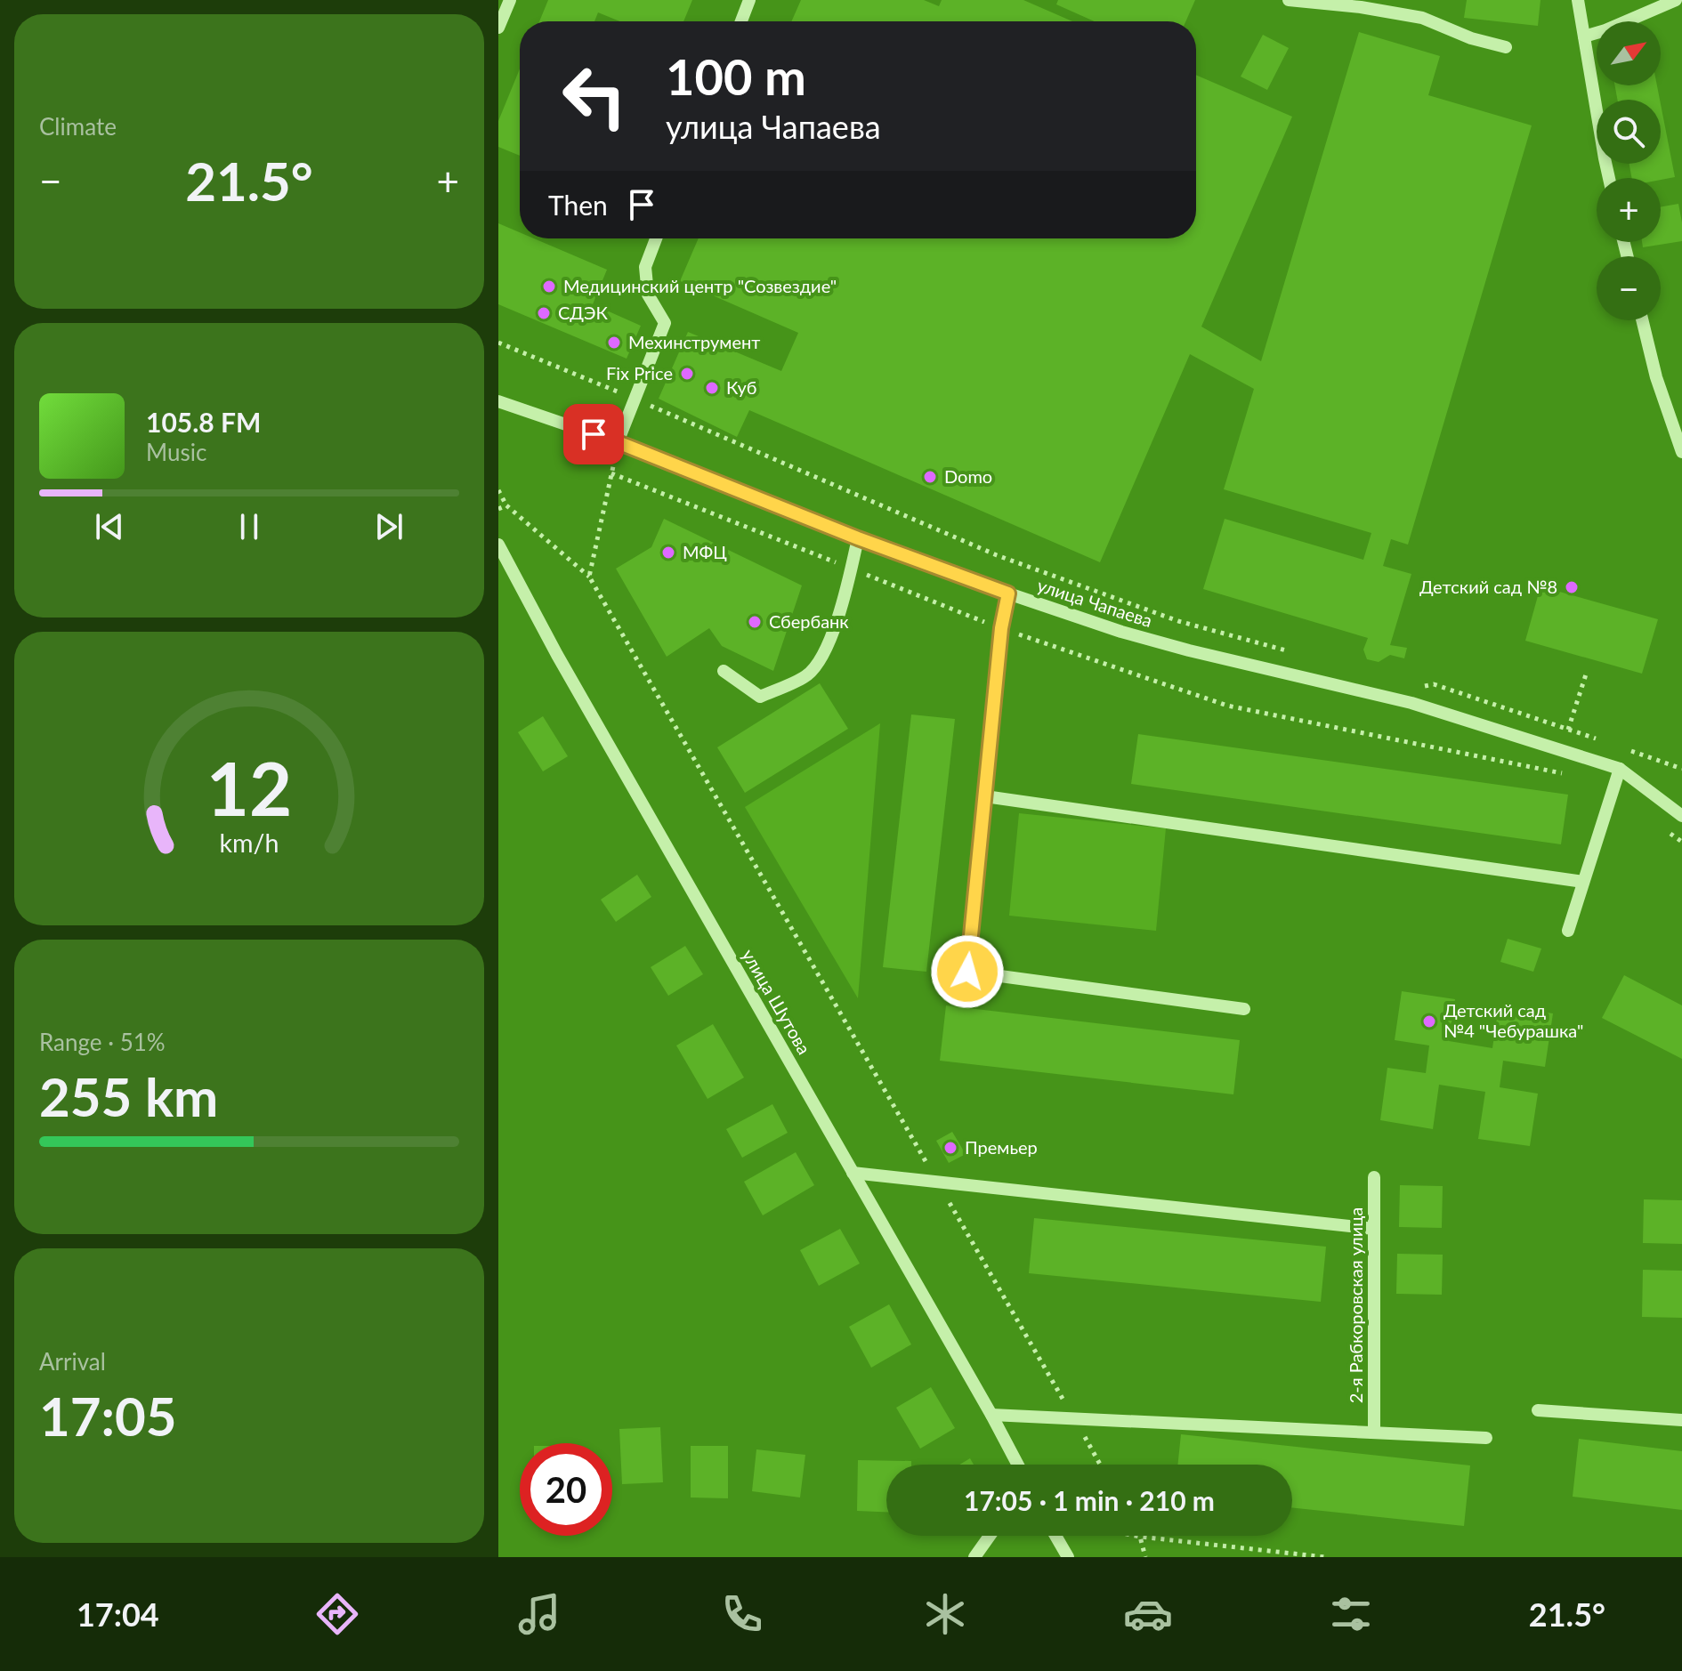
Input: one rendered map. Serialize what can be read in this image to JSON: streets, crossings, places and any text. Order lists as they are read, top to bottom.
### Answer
{
  "streets": {
    "street": ["улица Чапаева", "улица Шутова", "2-я Рабкоровская улица"]
  },
  "places": [
    "Медицинский центр \"Созвездие\"",
    "СДЭК",
    "Мехинструмент",
    "Fix Price",
    "Куб",
    "Domo",
    "МФЦ",
    "Детский сад №8",
    "Сбербанк",
    "Детский сад №4 \"Чебурашка\"",
    "Премьер"
  ],
  "north": "top right",
  "page": {
    "tile": [
      "Climate",
      ["Range · 51%", "255 km"],
      ["Arrival", "17:05"]
    ],
    "map_buttons": ["+", "−"],
    "turn": ["100 m", "улица Чапаева"],
    "heat": ["−", "21.5°", "+"],
    "then": "Then",
    "song": ["105.8 FM", "Music"],
    "limit": "20",
    "trip": "17:05 · 1 min · 210 m",
    "tabs": ["17:04", "21.5°"],
    "gauge": ["12", "km/h"]
  }
}
